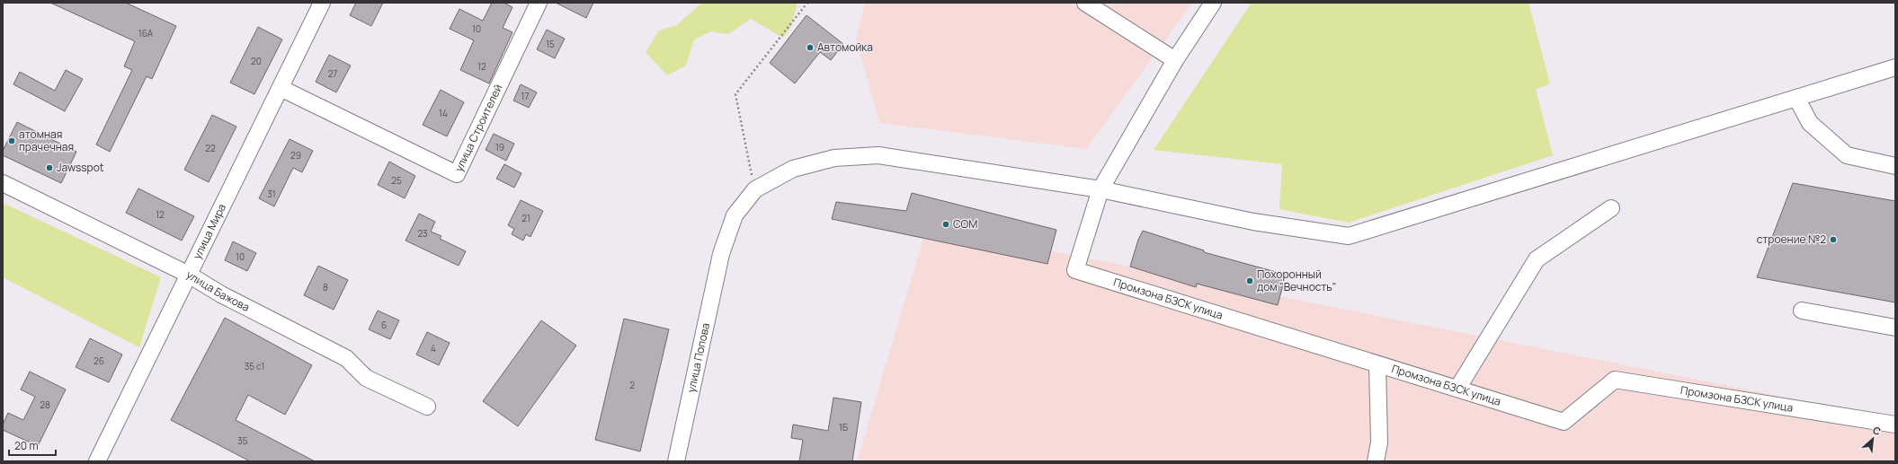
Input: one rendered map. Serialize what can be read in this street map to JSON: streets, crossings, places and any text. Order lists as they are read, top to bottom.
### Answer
{
  "streets": {
    "street": [
      "улица Строителей",
      "улица Мира",
      "улица Бажова",
      "Промзона БЗСК улица",
      "улица Попова"
    ]
  },
  "crossings": [
    ["улица Строителей", "улица Мира"],
    ["улица Мира", "улица Бажова"]
  ],
  "places": [
    "Автомойка",
    "атомная прачечная",
    "Jawsspot",
    "СОМ",
    "строение №2",
    "Похоронный дом \"Вечность\""
  ],
  "house_numbers": [
    "10",
    "16А",
    "15",
    "20",
    "12",
    "27",
    "17",
    "14",
    "19",
    "22",
    "29",
    "25",
    "31",
    "12",
    "21",
    "23",
    "10",
    "8",
    "6",
    "4",
    "26",
    "35 с1",
    "2",
    "28",
    "1Б",
    "35"
  ],
  "scale_bar": "20 m",
  "north": "top right"
}
